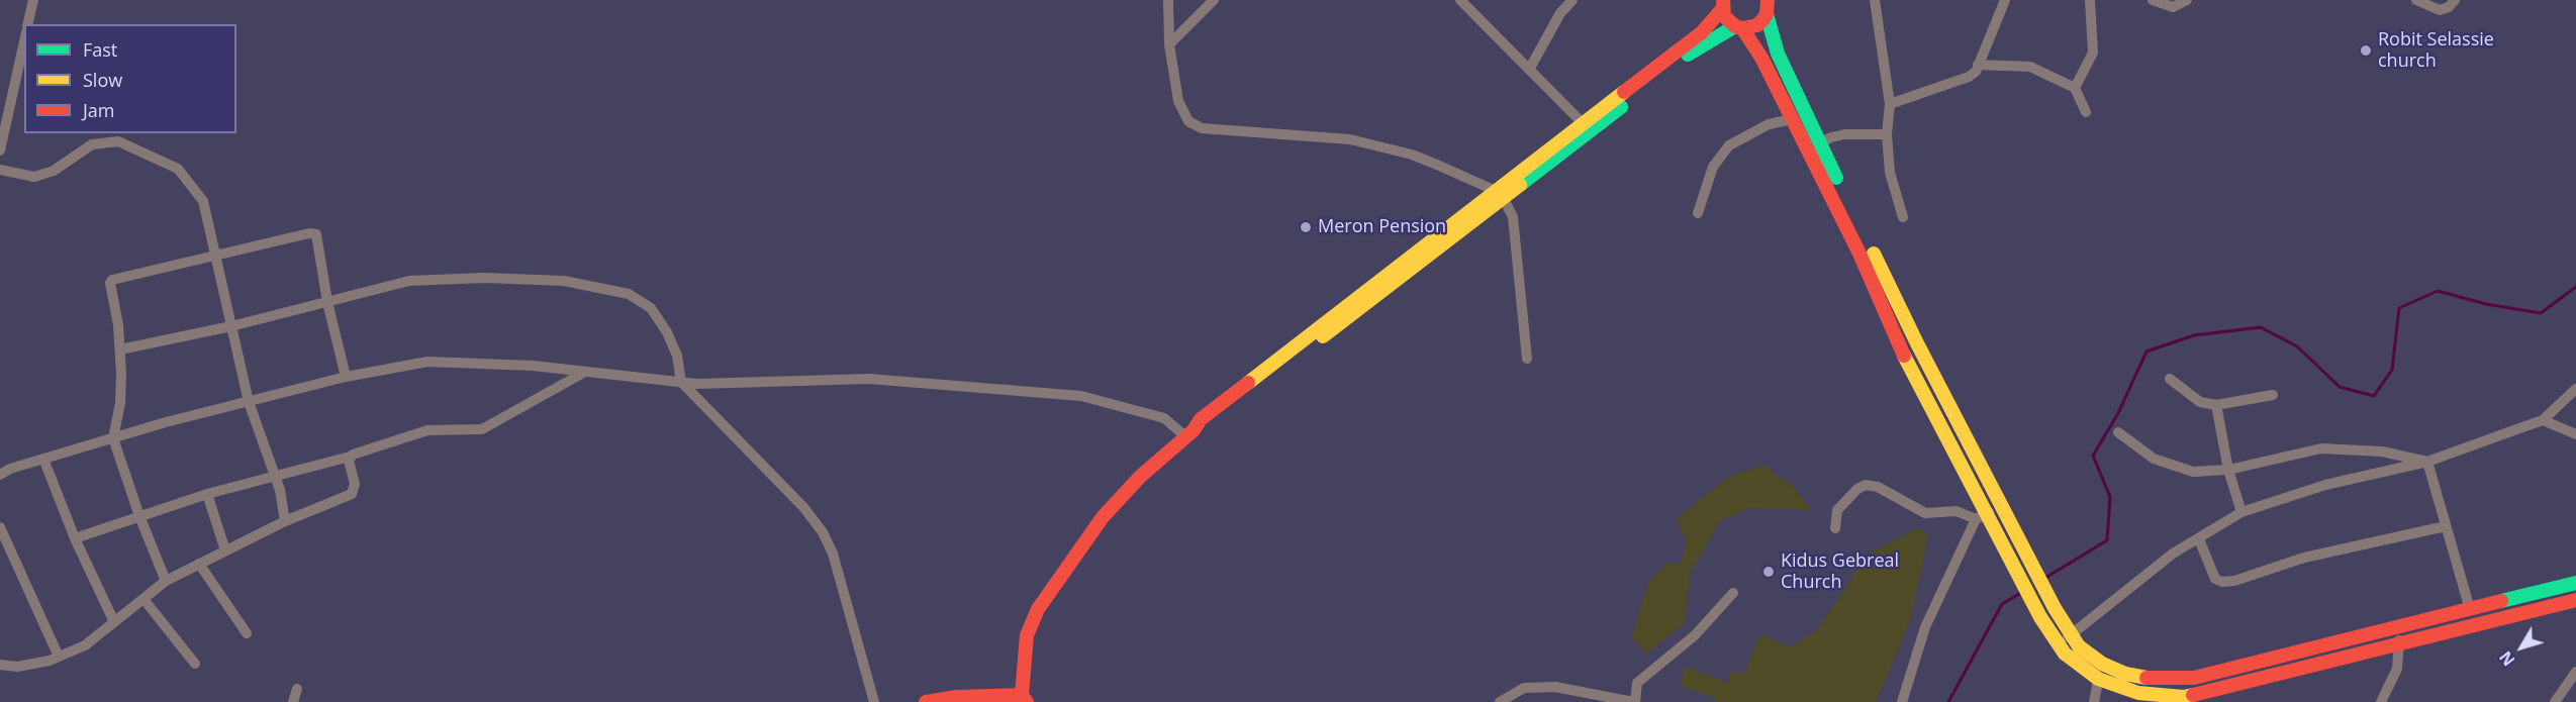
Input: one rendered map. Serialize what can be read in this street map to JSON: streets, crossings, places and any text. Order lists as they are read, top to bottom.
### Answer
{
  "places": ["Robit Selassie church", "Meron Pension", "Kidus Gebreal Church"],
  "legend": ["Fast", "Slow", "Jam"],
  "north": "bottom left"
}
